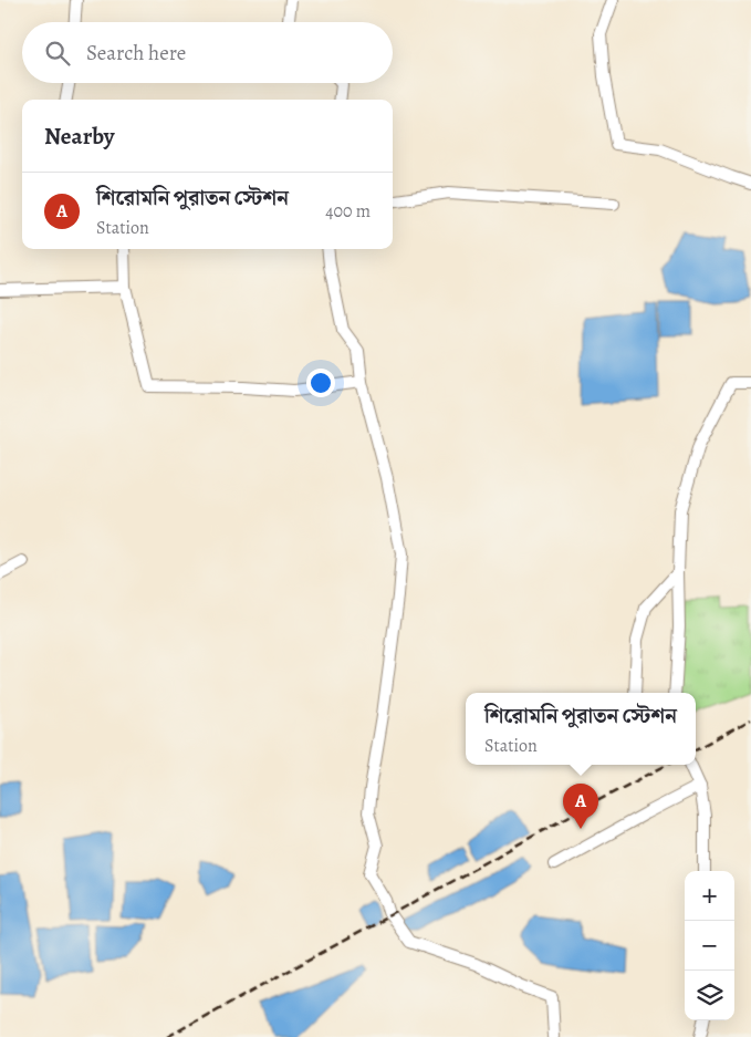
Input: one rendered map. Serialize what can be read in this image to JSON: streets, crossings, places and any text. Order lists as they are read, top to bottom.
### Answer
{
  "page": {
    "search": "Search here",
    "heading": "Nearby",
    "list": [
      {
        "mark": "A",
        "name": "শিরোমনি পুরাতন স্টেশন",
        "note": "Station",
        "value": "400 m"
      }
    ],
    "popup": ["শিরোমনি পুরাতন স্টেশন", "Station"],
    "pins": "A",
    "map_buttons": ["+", "−"]
  }
}
